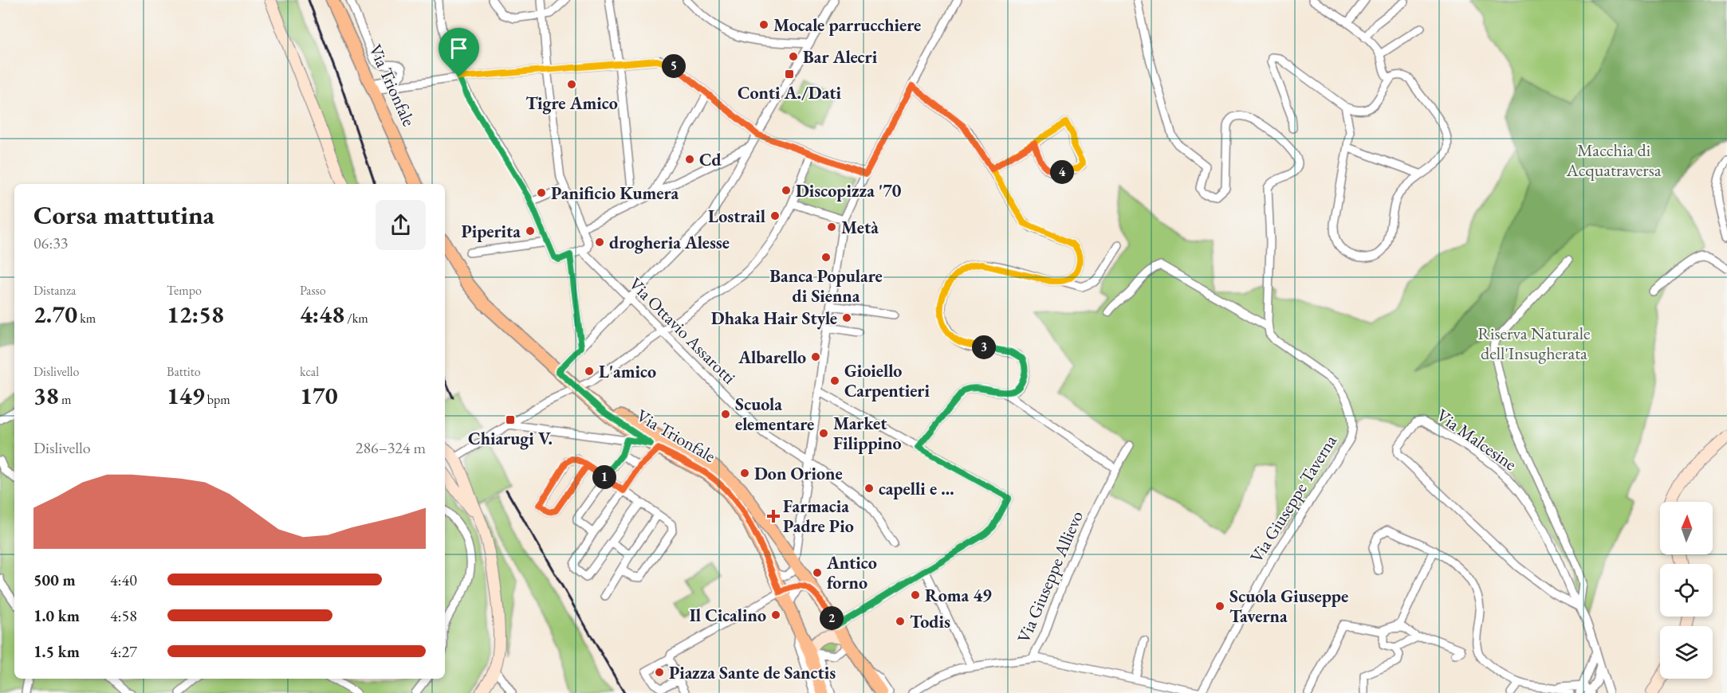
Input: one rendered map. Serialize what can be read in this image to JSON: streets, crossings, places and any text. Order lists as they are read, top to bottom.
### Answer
{
  "streets": {
    "main road": ["Via Trionfale"],
    "street": [
      "Via Ottavio Assarotti",
      "Via Malcesine",
      "Via Giuseppe Taverna",
      "Via Giuseppe Allievo"
    ]
  },
  "parks": ["Macchia di Acquatraversa", "Riserva Naturale dell'Insugherata"],
  "places": {
    "other": [
      "Mocale parrucchiere",
      "Bar Alecri",
      "Tigre Amico",
      "Cd",
      "Discopizza '70",
      "Panificio Kumera",
      "Lostrail",
      "Metà",
      "Piperita",
      "drogheria Alesse",
      "Banca Populare di Sienna",
      "Dhaka Hair Style",
      "Albarello",
      "L'amico",
      "Gioiello Carpentieri",
      "Scuola elementare",
      "Market Filippino",
      "Don Orione",
      "capelli e ...",
      "Antico forno",
      "Roma 49",
      "Scuola Giuseppe Taverna",
      "Il Cicalino",
      "Todis",
      "Piazza Sante de Sanctis"
    ],
    "transit": ["Conti A./Dati", "Chiarugi V."],
    "health": ["Farmacia Padre Pio"]
  },
  "north": "top",
  "page": {
    "pins": [
      "5",
      "4",
      "3",
      "1",
      "2"
    ],
    "heading": ["Corsa mattutina", "06:33"],
    "stats": [
      ["Distanza", "2.70 km"],
      ["Tempo", "12:58"],
      ["Passo", "4:48 /km"],
      ["Dislivello", "38 m"],
      ["Battito", "149 bpm"],
      ["kcal", "170"]
    ],
    "chart": ["Dislivello", "286–324 m"],
    "list": [
      {
        "name": "500 m",
        "note": "4:40"
      },
      {
        "name": "1.0 km",
        "note": "4:58"
      },
      {
        "name": "1.5 km",
        "note": "4:27"
      }
    ]
  }
}
